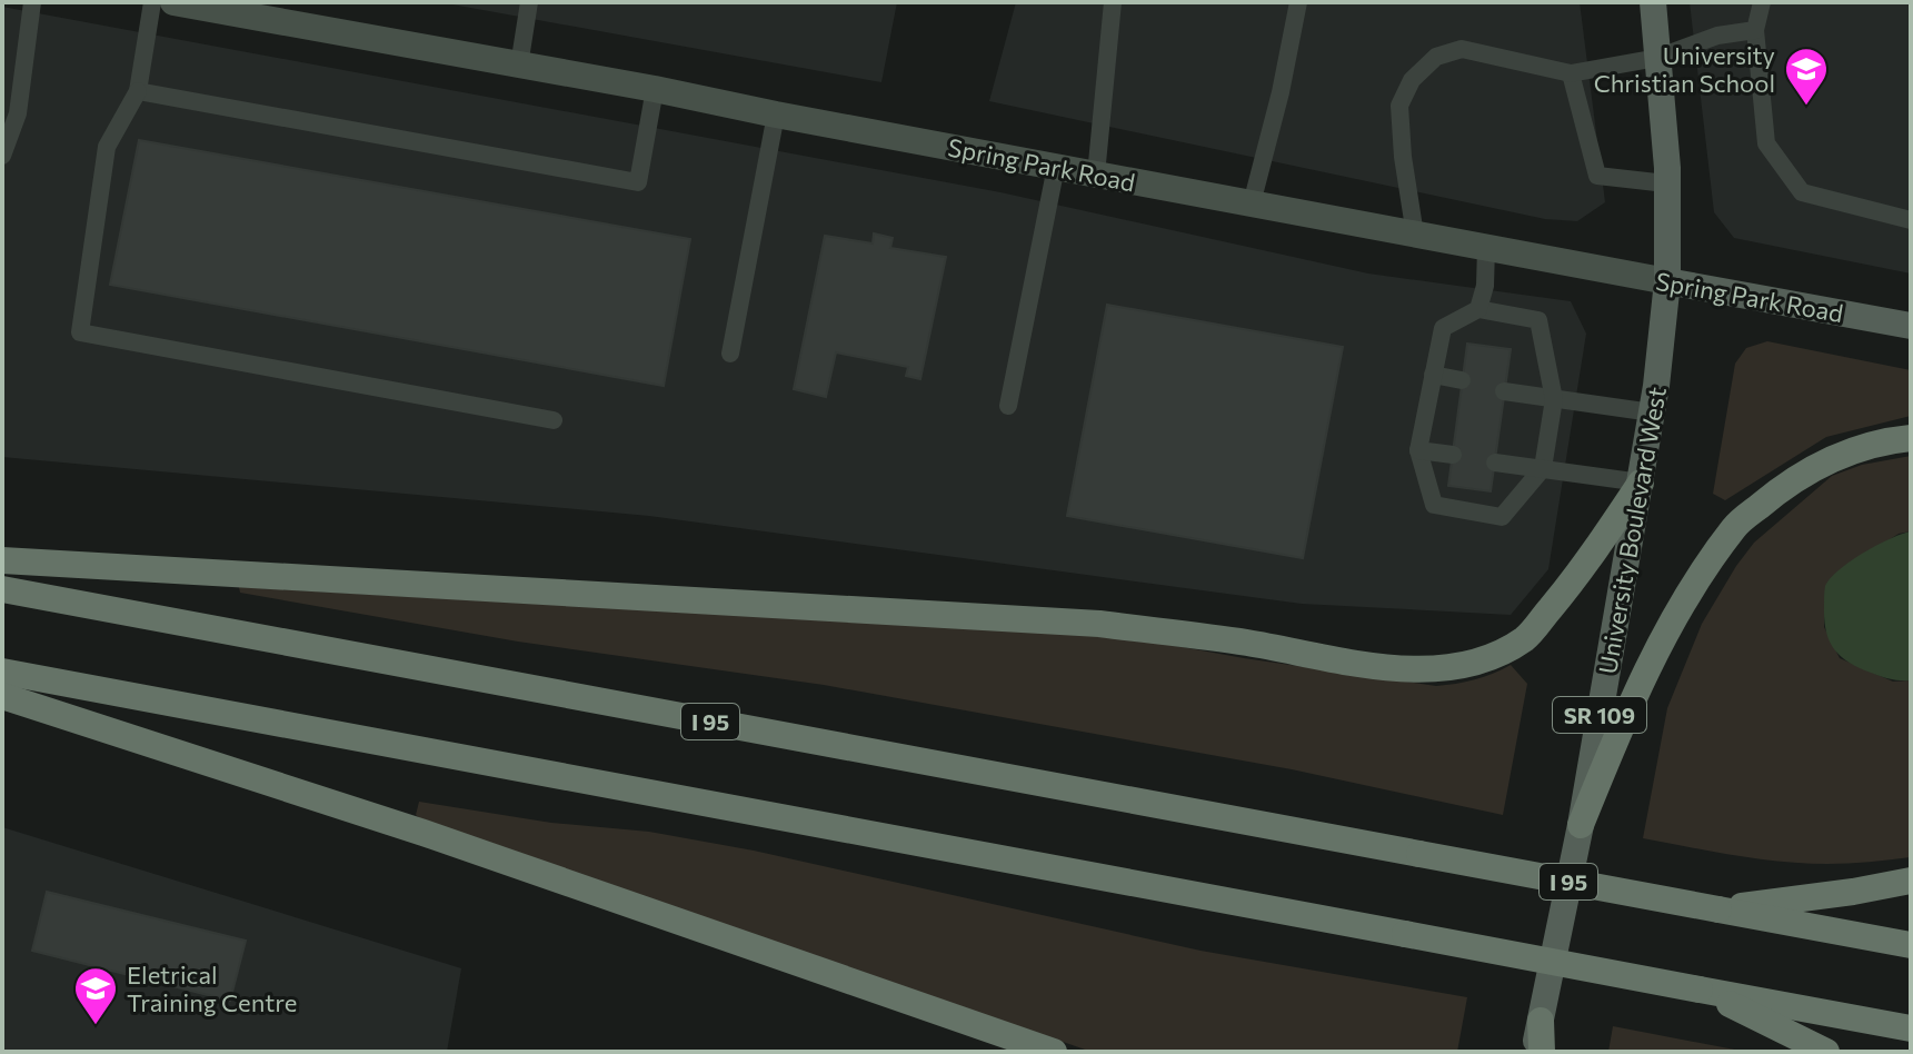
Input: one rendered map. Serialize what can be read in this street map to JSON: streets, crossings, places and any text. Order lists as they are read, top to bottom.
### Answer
{
  "streets": {
    "highway": ["I 95"],
    "main road": ["Spring Park Road", "University Boulevard West", "SR 109"]
  },
  "crossings": [
    ["Spring Park Road", "University Boulevard West"]
  ],
  "places": {
    "school or university": ["University Christian School", "Eletrical Training Centre"]
  }
}
